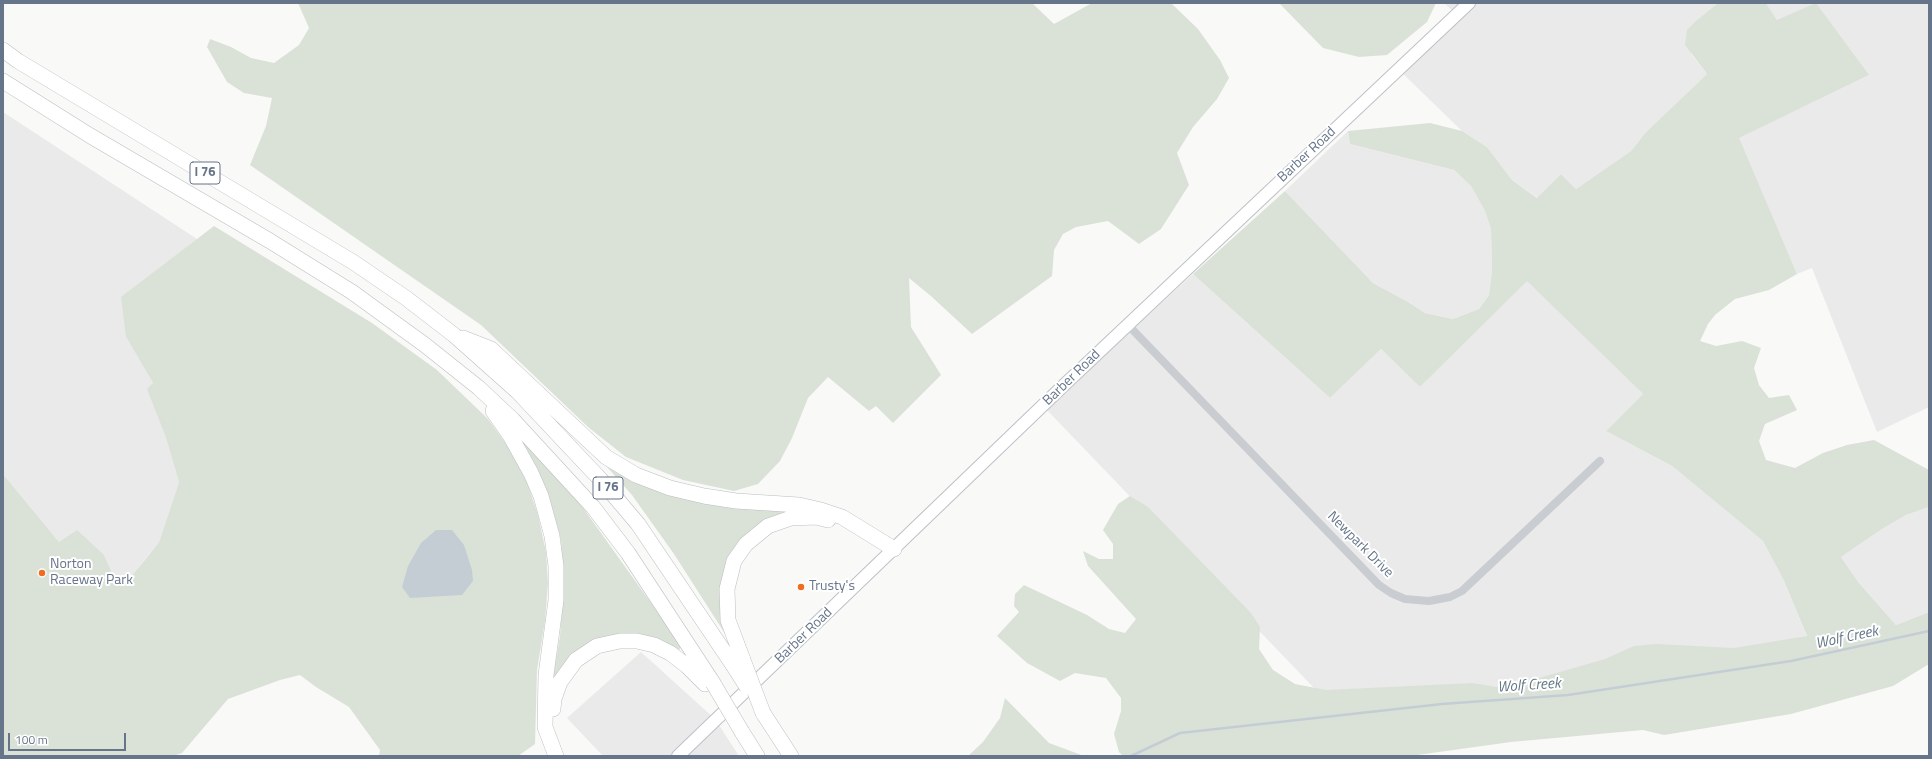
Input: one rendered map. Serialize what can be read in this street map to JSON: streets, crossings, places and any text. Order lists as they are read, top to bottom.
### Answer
{
  "streets": {
    "highway": ["I 76"],
    "main road": ["Barber Road"],
    "street": ["Newpark Drive"]
  },
  "crossings": [
    ["Barber Road", "Newpark Drive"]
  ],
  "water": ["Wolf Creek"],
  "places": ["Norton Raceway Park", "Trusty's"],
  "scale_bar": "100 m"
}
